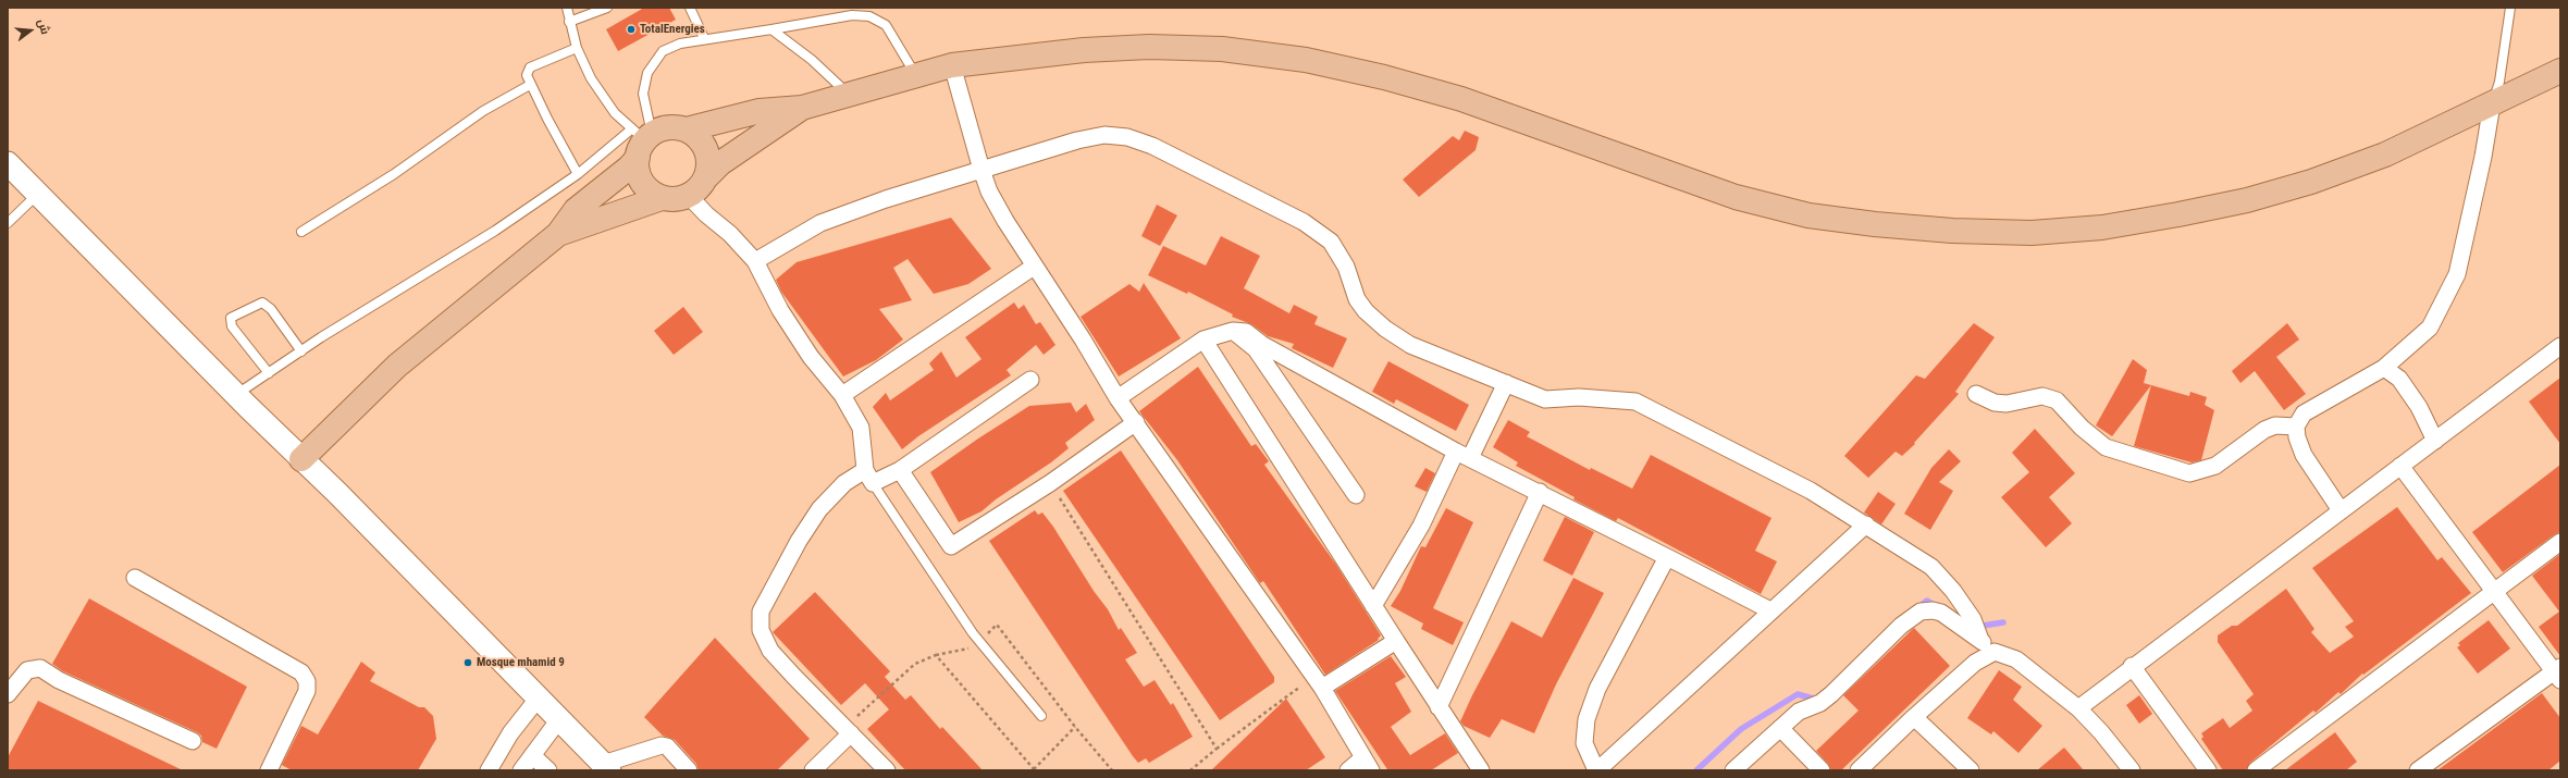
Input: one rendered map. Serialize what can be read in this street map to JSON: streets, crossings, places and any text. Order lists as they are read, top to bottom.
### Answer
{
  "places": ["TotalEnergies", "Mosque mhamid 9"],
  "north": "right"
}
